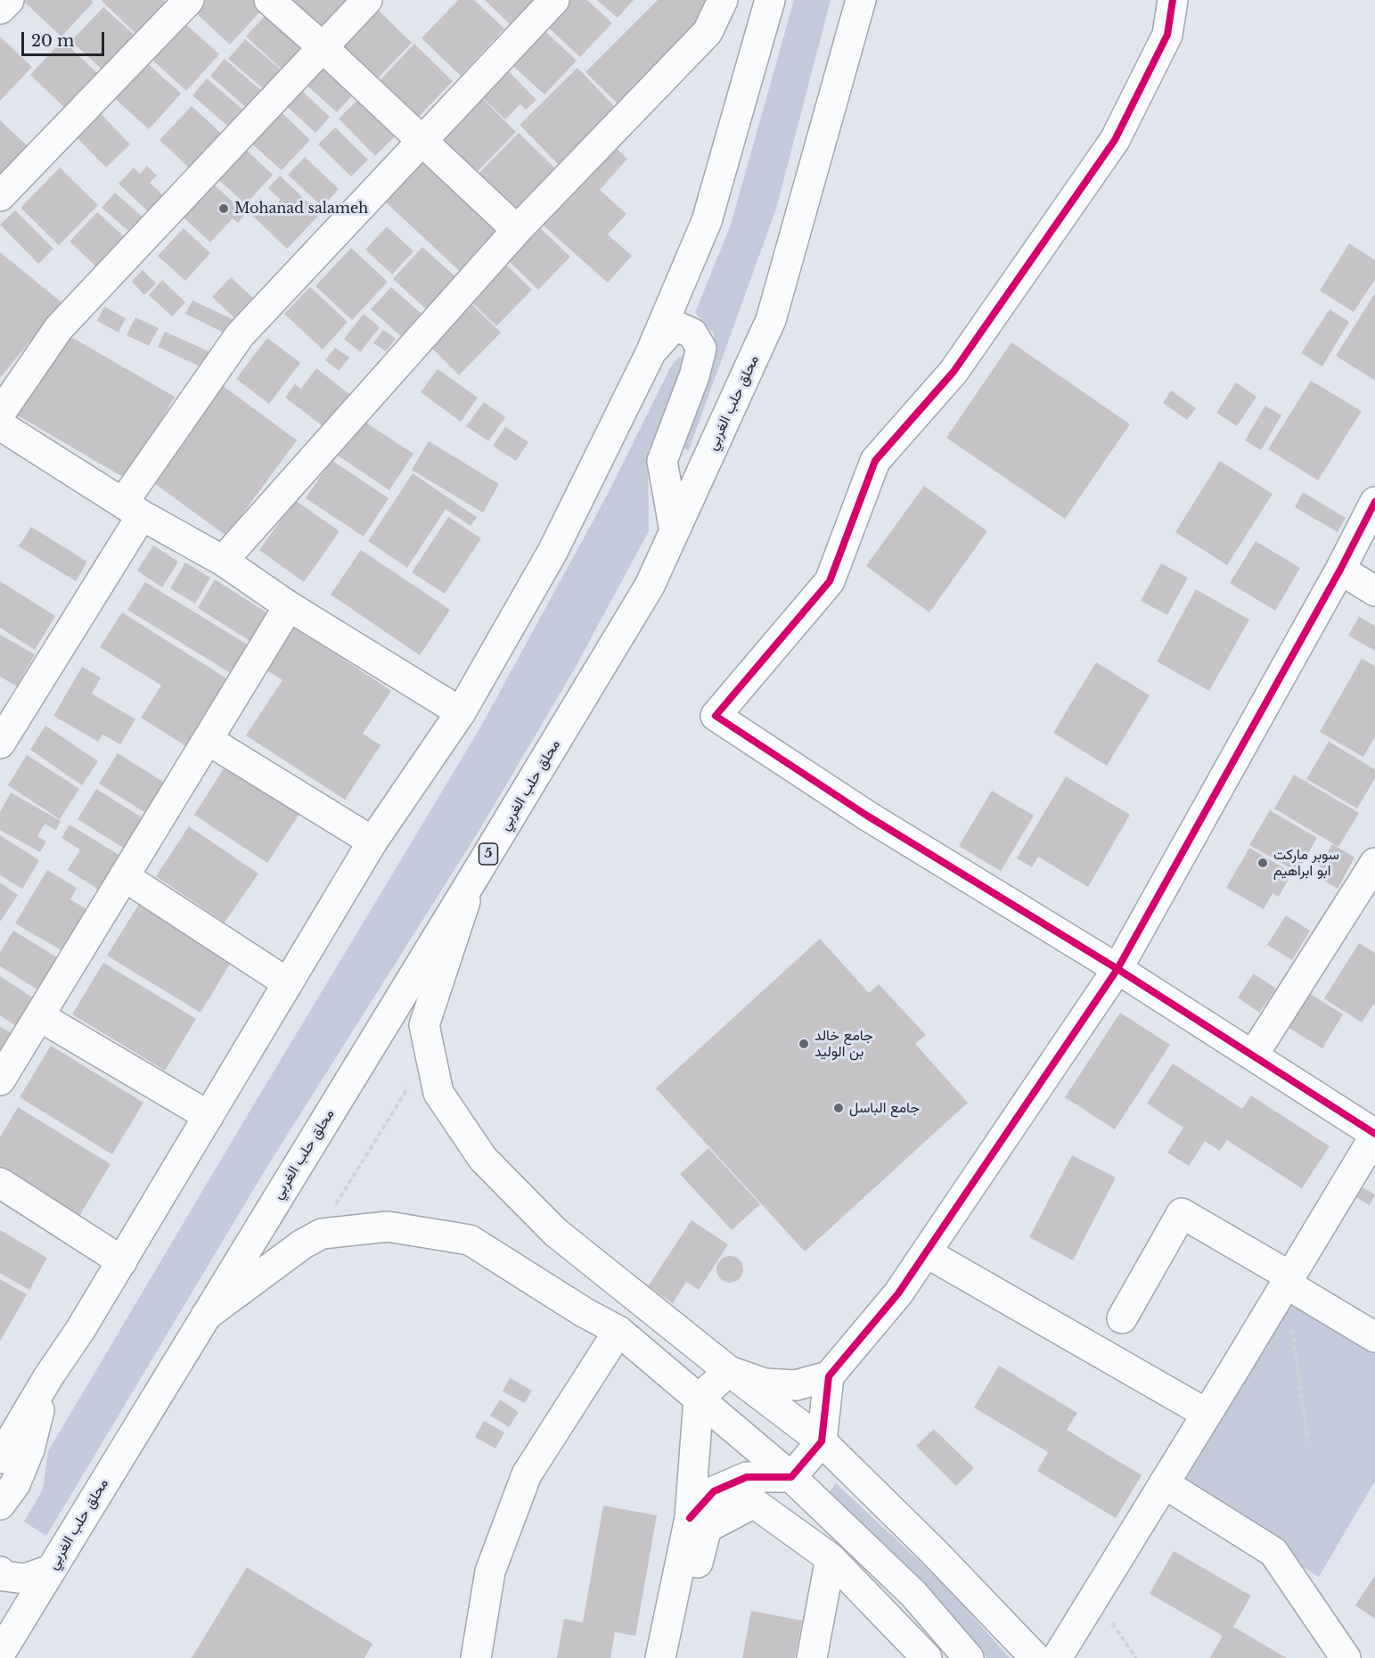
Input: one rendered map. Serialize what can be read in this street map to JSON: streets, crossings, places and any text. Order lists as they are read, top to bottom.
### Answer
{
  "streets": {
    "main road": ["محلق حلب الغربي", "5"]
  },
  "places": [
    "Mohanad salameh",
    "سوبر ماركت ابو ابراهيم",
    "جامع خالد بن الوليد",
    "جامع الباسل"
  ],
  "scale_bar": "20 m"
}
